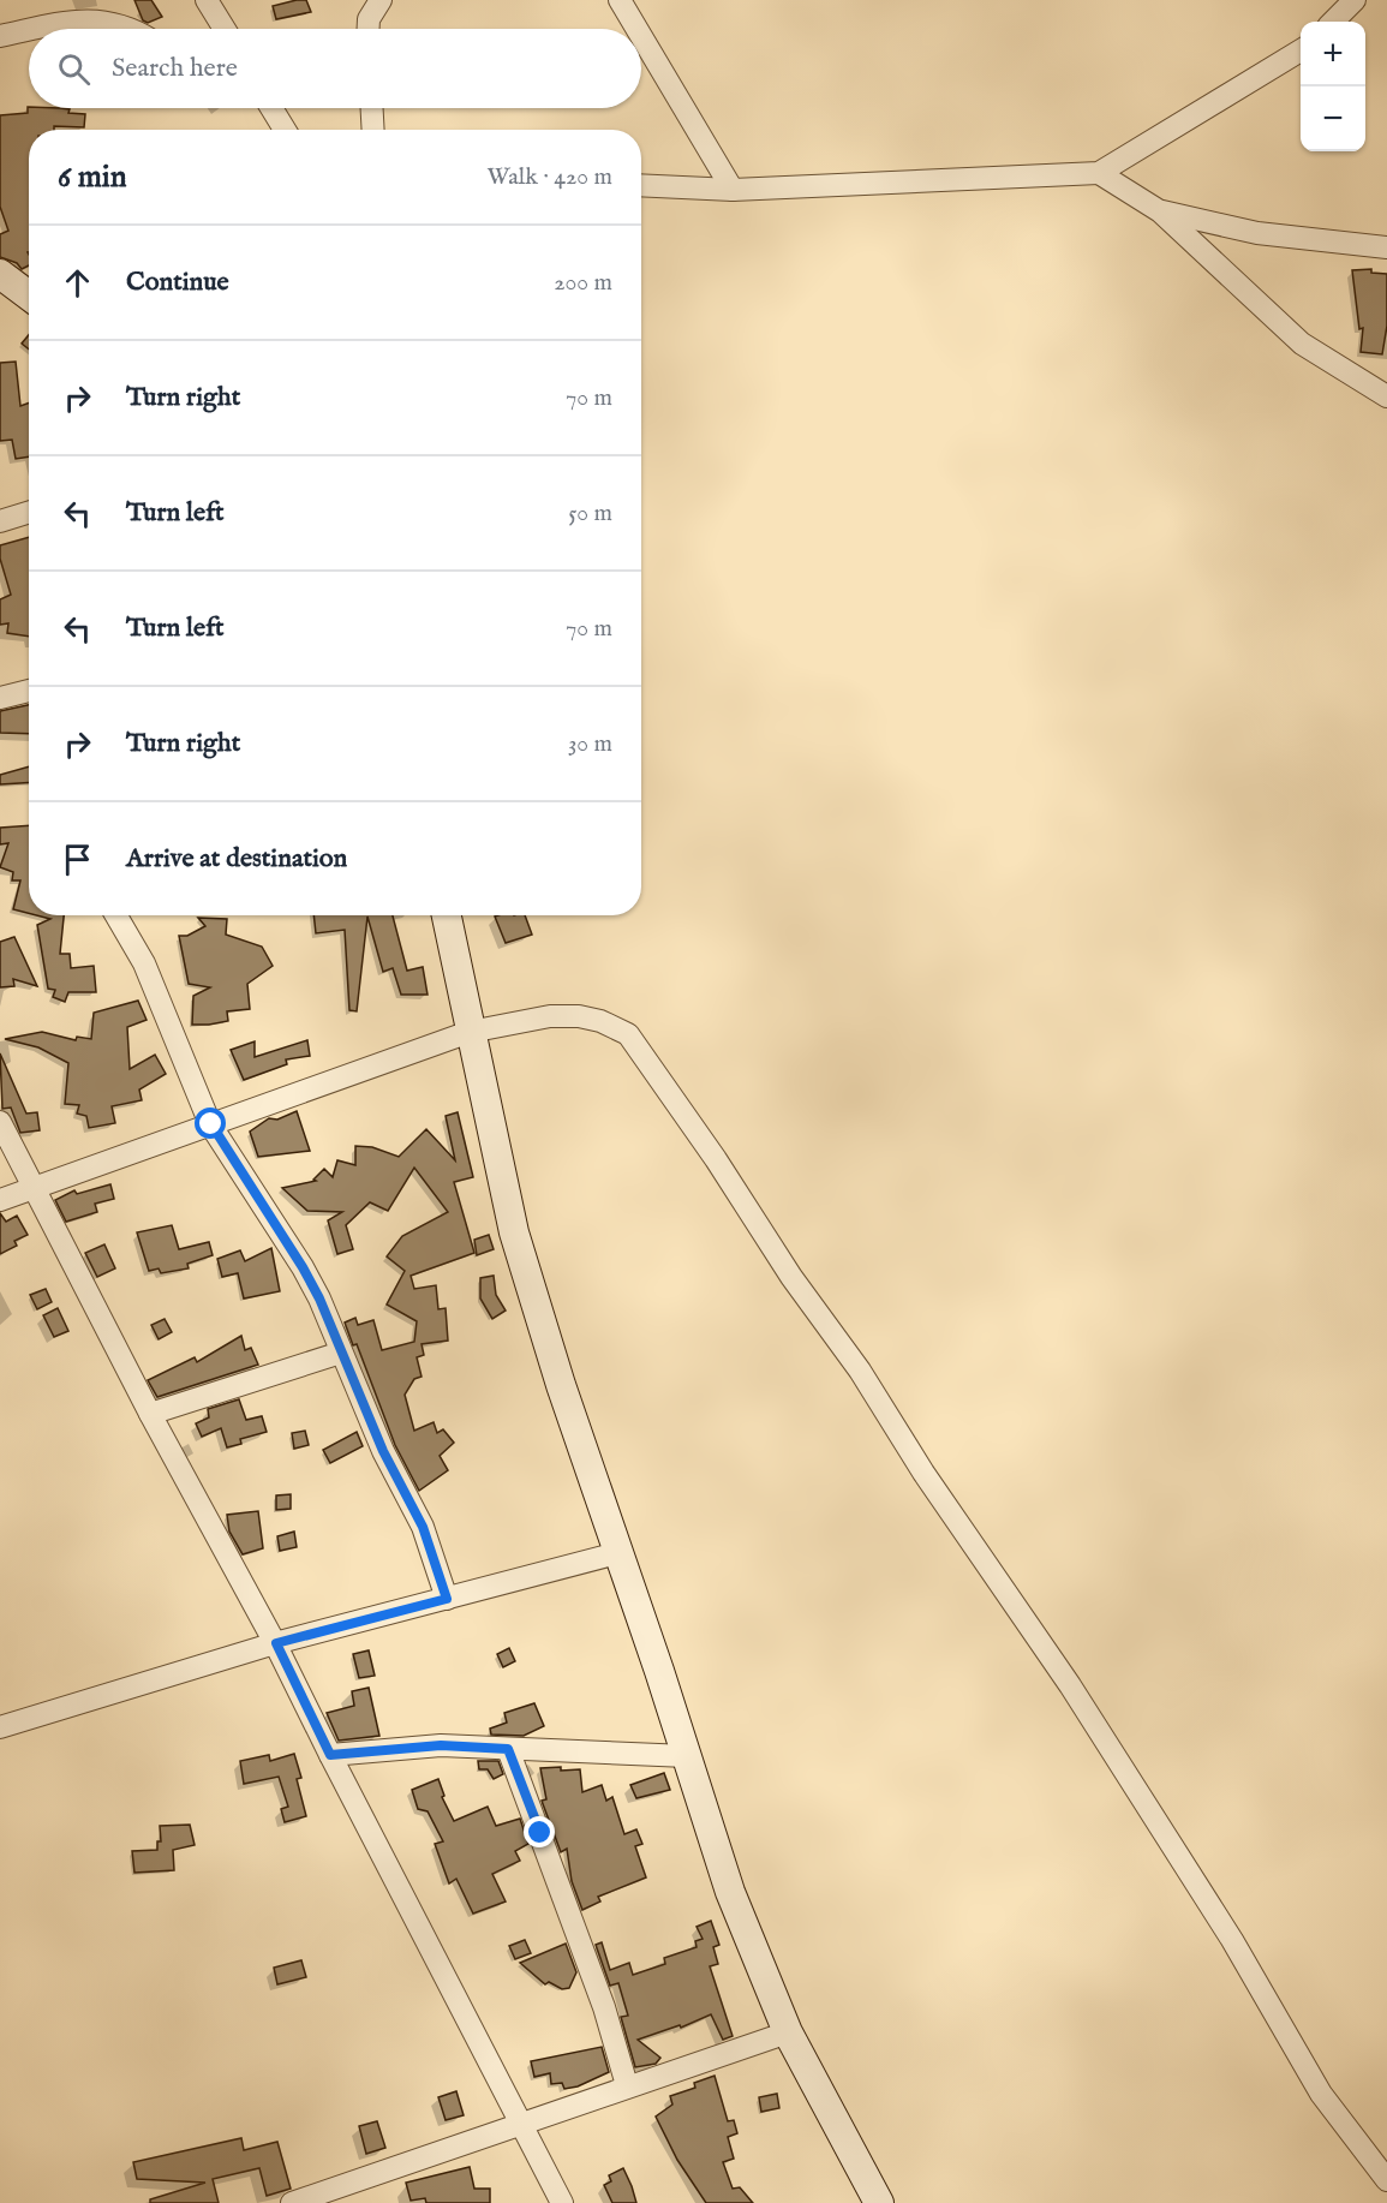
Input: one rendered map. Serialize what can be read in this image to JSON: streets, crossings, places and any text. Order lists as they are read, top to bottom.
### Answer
{
  "page": {
    "map_buttons": ["+", "−"],
    "search": "Search here",
    "heading": ["6 min", "Walk · 420 m"],
    "list": [
      ["Continue", "200 m"],
      ["Turn right", "70 m"],
      ["Turn left", "50 m"],
      ["Turn left", "70 m"],
      ["Turn right", "30 m"],
      "Arrive at destination"
    ]
  }
}
